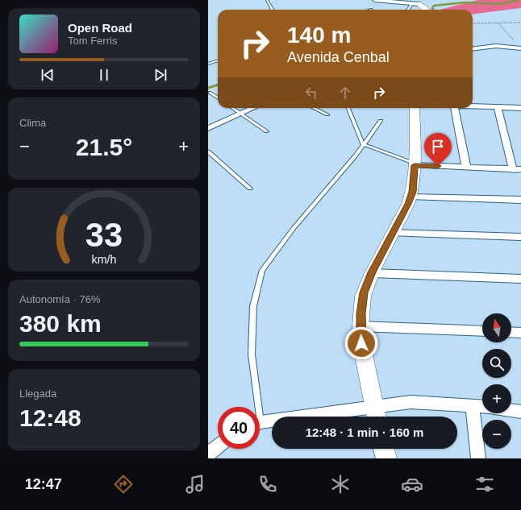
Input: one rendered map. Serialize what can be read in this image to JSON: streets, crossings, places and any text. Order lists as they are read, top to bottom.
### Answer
{
  "north": "top",
  "page": {
    "turn": ["140 m", "Avenida Cenbal"],
    "song": ["Open Road", "Tom Ferris"],
    "tile": [
      "Clima",
      ["Autonomía · 76%", "380 km"],
      ["Llegada", "12:48"]
    ],
    "heat": ["−", "21.5°", "+"],
    "map_buttons": ["+", "−"],
    "limit": "40",
    "trip": "12:48 · 1 min · 160 m",
    "tabs": "12:47",
    "gauge": ["33", "km/h"]
  }
}
